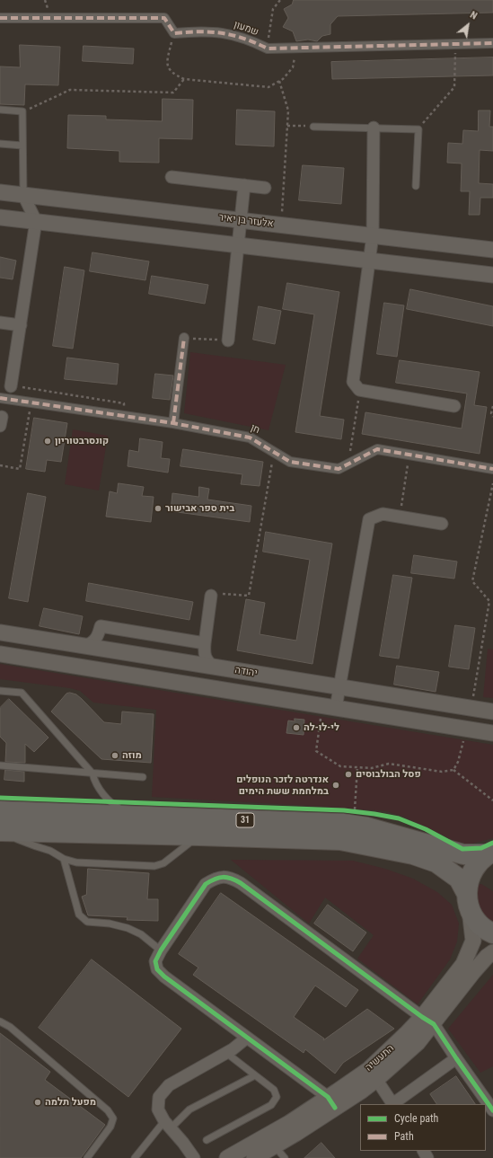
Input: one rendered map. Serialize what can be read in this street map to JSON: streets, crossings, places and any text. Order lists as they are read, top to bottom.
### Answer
{
  "streets": {
    "highway": ["31"],
    "street": [
      "שמעון",
      "אלעזר בן יאיר",
      "חן",
      "יהודה",
      "התעשיה"
    ]
  },
  "crossings": [
    ["31", "התעשיה"]
  ],
  "places": [
    "קונסרבטוריון",
    "בית ספר אבישור",
    "לי-לו-לה",
    "מוזה",
    "פסל הבולבוסים",
    "אנדרטה לזכר הנופלים במלחמת ששת הימים",
    "מפעל תלמה"
  ],
  "legend": ["Cycle path", "Path"],
  "north": "top right"
}
